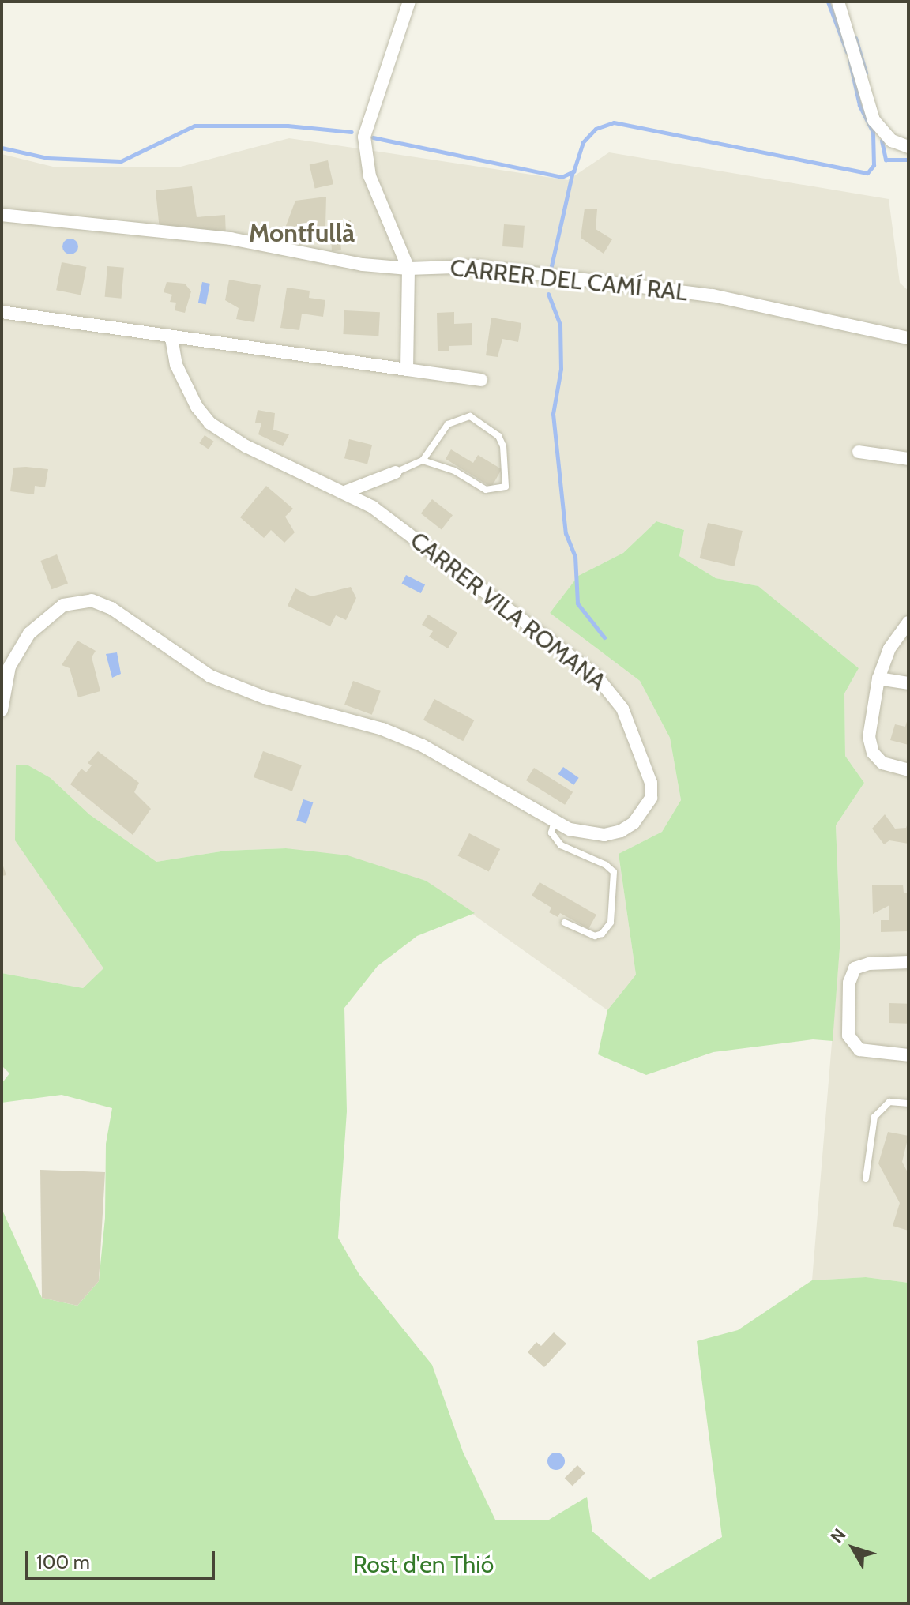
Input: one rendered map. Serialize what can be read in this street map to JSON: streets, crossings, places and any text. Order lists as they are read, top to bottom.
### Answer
{
  "streets": {
    "street": ["CARRER DEL CAMÍ RAL", "CARRER VILA ROMANA"]
  },
  "districts": ["Montfullà"],
  "parks": ["Rost d'en Thió"],
  "scale_bar": "100 m",
  "north": "top left"
}
